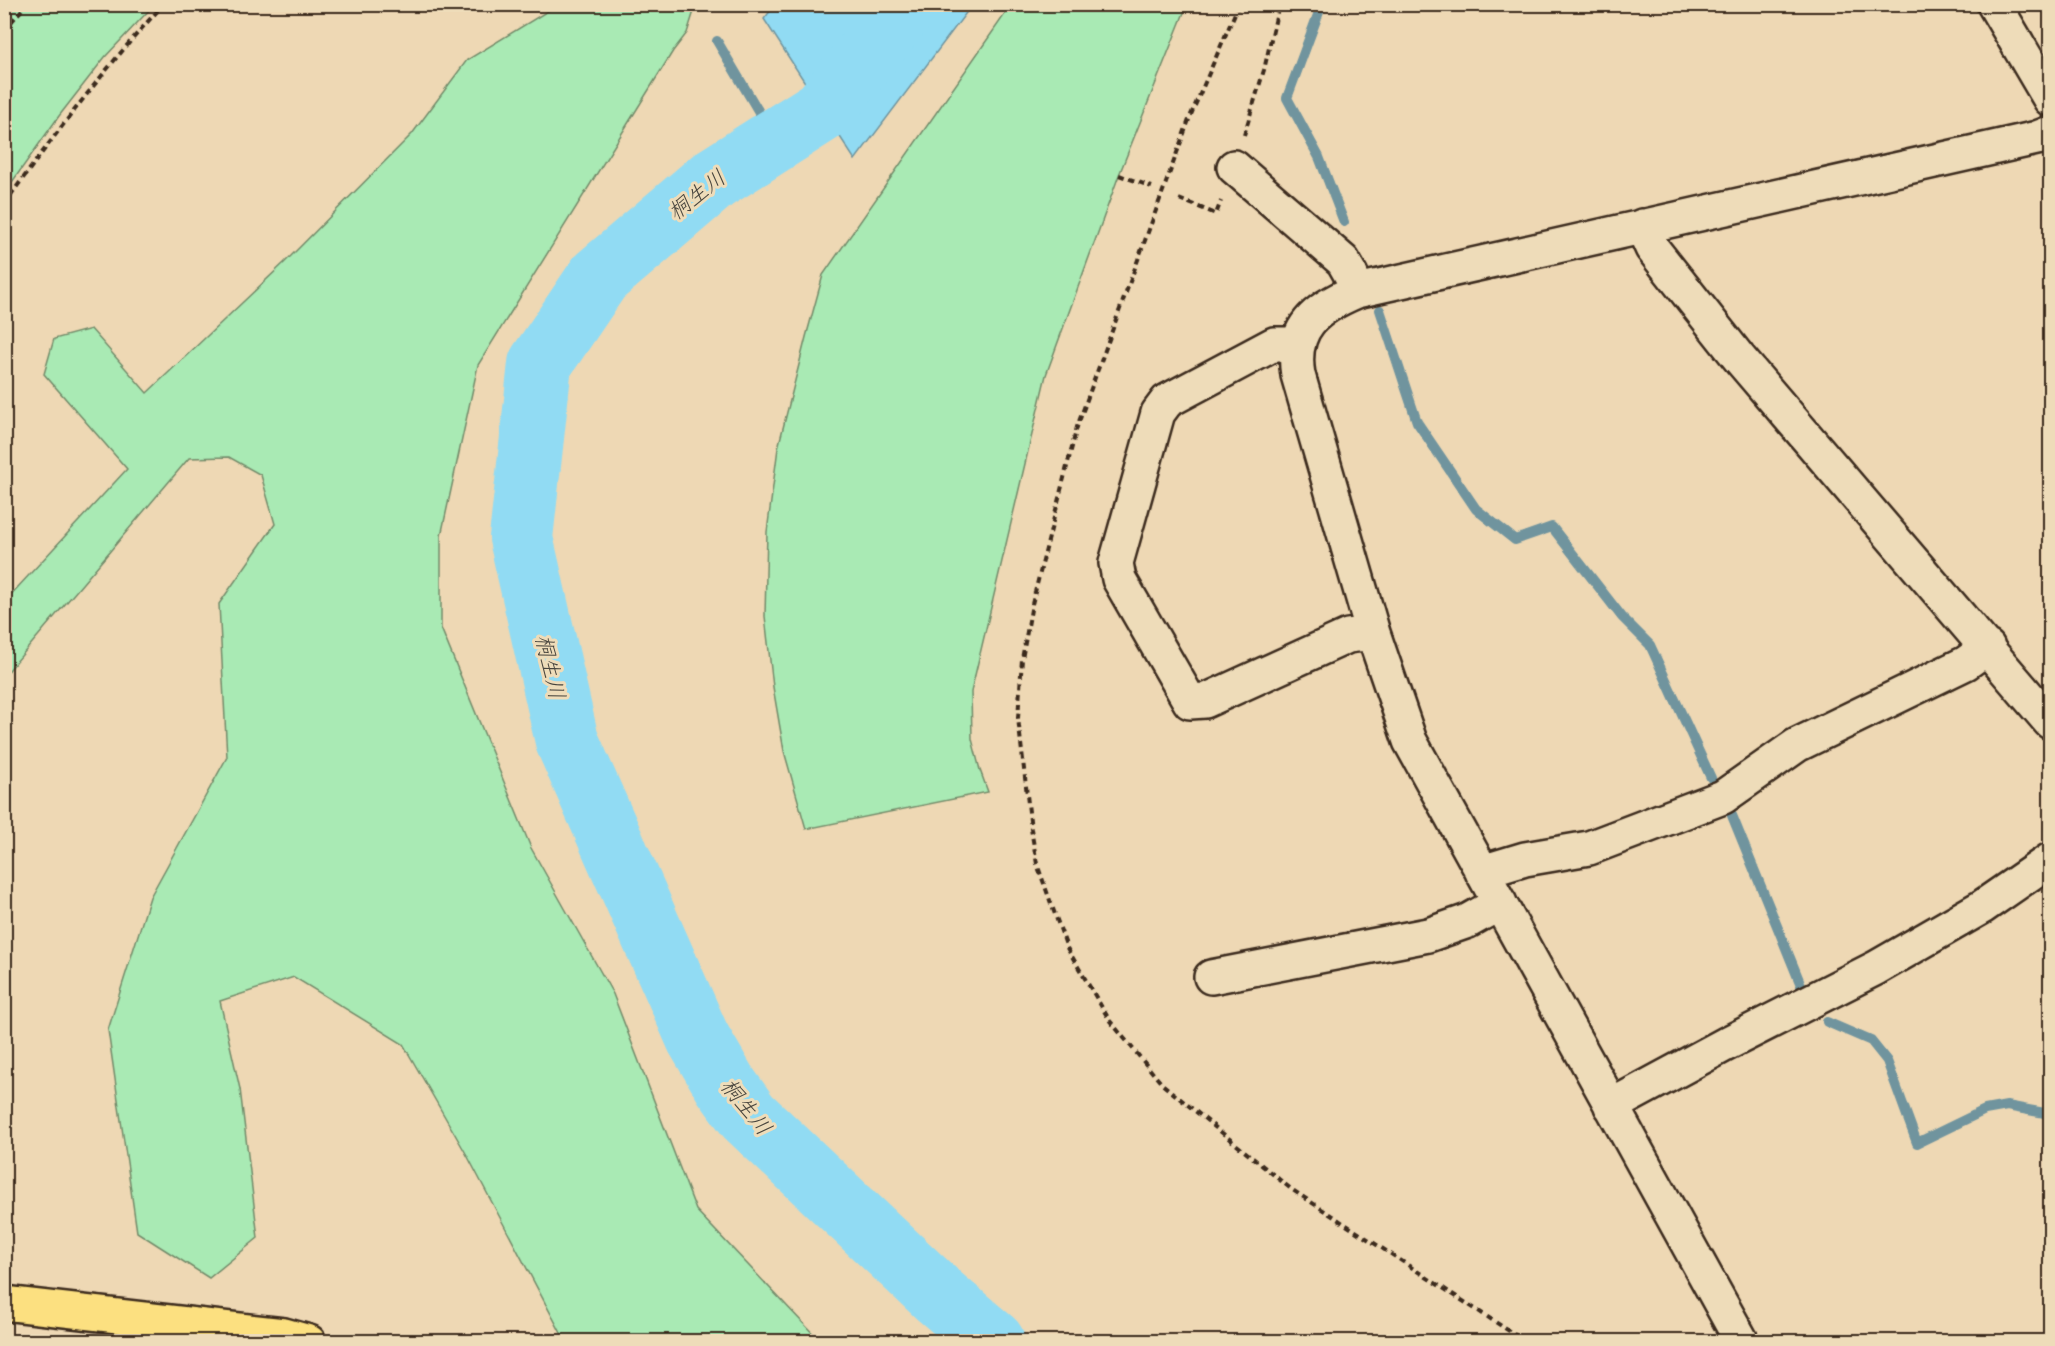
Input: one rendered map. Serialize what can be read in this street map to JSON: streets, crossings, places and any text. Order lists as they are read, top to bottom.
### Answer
{
  "water": ["桐生川"]
}
